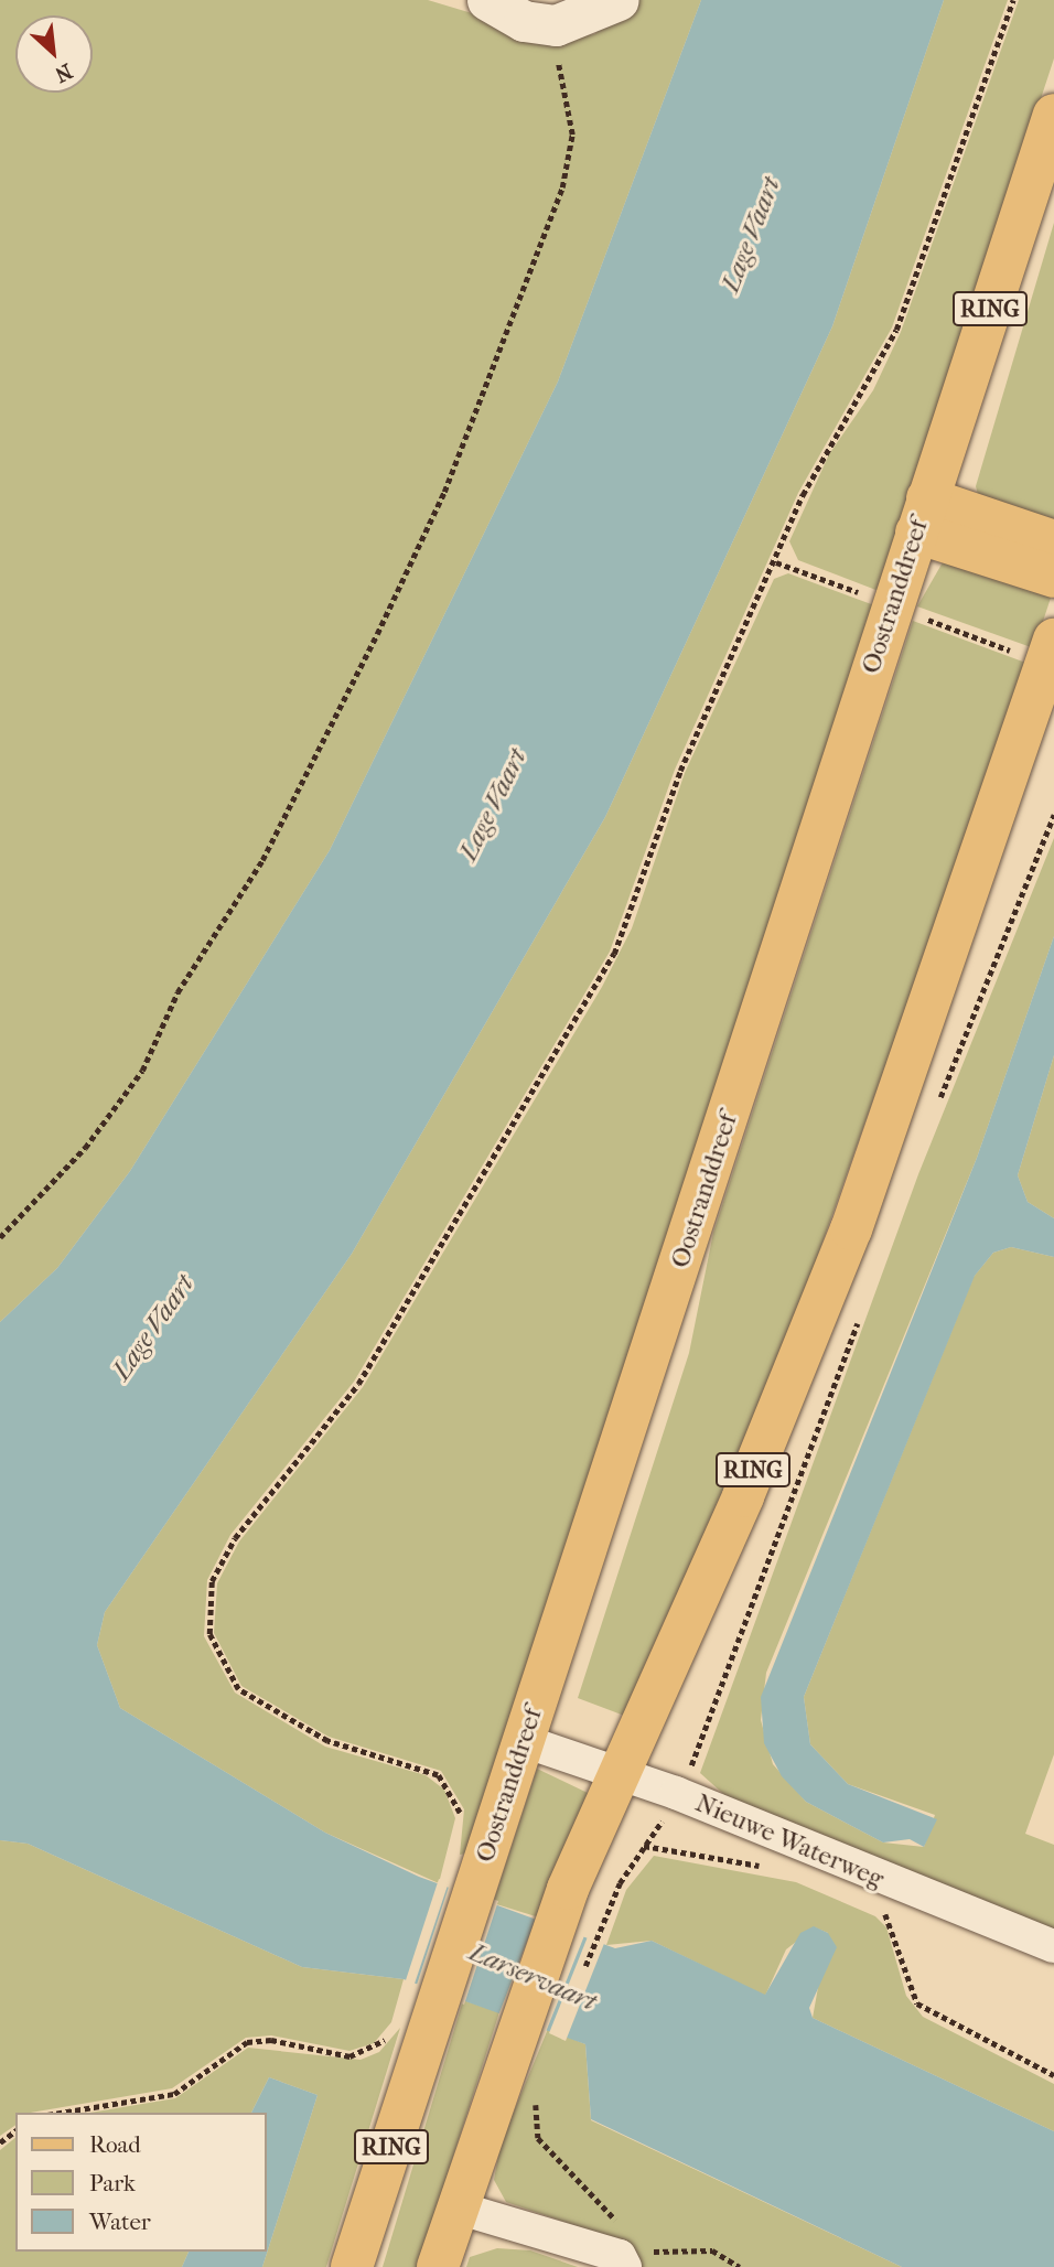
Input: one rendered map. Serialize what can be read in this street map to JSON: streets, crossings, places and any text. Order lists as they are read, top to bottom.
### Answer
{
  "streets": {
    "main road": ["RING", "Oostranddreef"],
    "street": ["Nieuwe Waterweg"]
  },
  "crossings": [
    ["RING", "Nieuwe Waterweg"],
    ["Oostranddreef", "Nieuwe Waterweg"]
  ],
  "water": ["Lage Vaart", "Larservaart"],
  "legend": ["Road", "Park", "Water"],
  "north": "bottom right"
}
